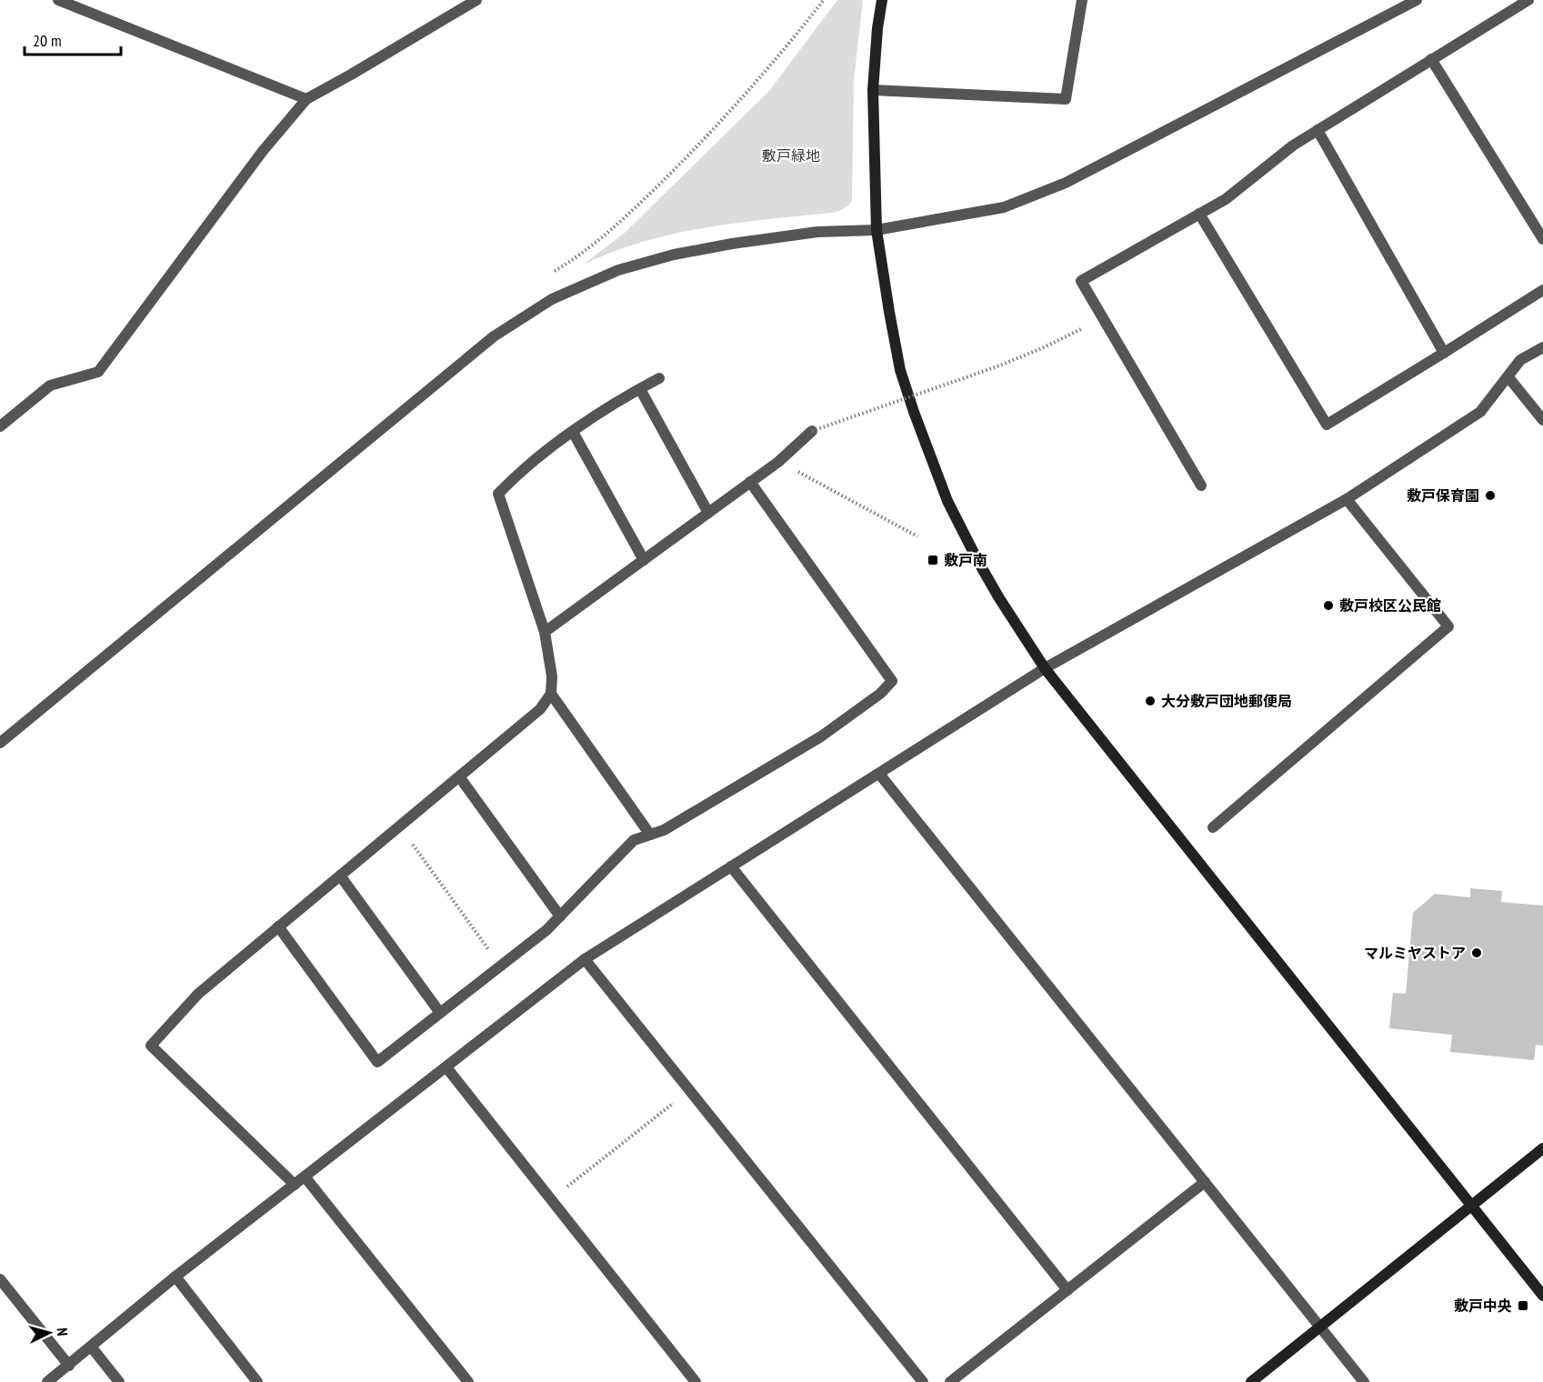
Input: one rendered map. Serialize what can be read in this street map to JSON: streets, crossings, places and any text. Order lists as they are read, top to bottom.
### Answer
{
  "parks": ["敷戸緑地"],
  "places": {
    "other": [
      "敷戸保育園",
      "敷戸校区公民館",
      "大分敷戸団地郵便局",
      "マルミヤストア"
    ],
    "transit": ["敷戸南", "敷戸中央"]
  },
  "scale_bar": "20 m",
  "north": "right"
}
